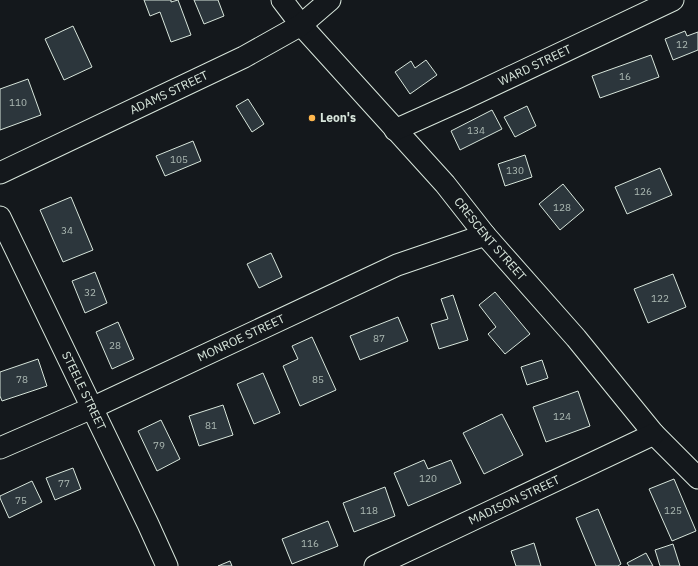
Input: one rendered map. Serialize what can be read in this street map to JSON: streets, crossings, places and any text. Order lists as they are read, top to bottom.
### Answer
{
  "streets": {
    "street": [
      "WARD STREET",
      "ADAMS STREET",
      "CRESCENT STREET",
      "MONROE STREET",
      "STEELE STREET",
      "MADISON STREET"
    ]
  },
  "crossings": [
    ["WARD STREET", "CRESCENT STREET"],
    ["ADAMS STREET", "CRESCENT STREET"],
    ["CRESCENT STREET", "MONROE STREET"],
    ["CRESCENT STREET", "MADISON STREET"],
    ["MONROE STREET", "STEELE STREET"]
  ],
  "places": ["Leon's"],
  "house_numbers": [
    "12",
    "16",
    "110",
    "134",
    "105",
    "130",
    "126",
    "128",
    "34",
    "32",
    "122",
    "87",
    "28",
    "78",
    "85",
    "124",
    "81",
    "79",
    "120",
    "77",
    "75",
    "118",
    "125",
    "116"
  ]
}
